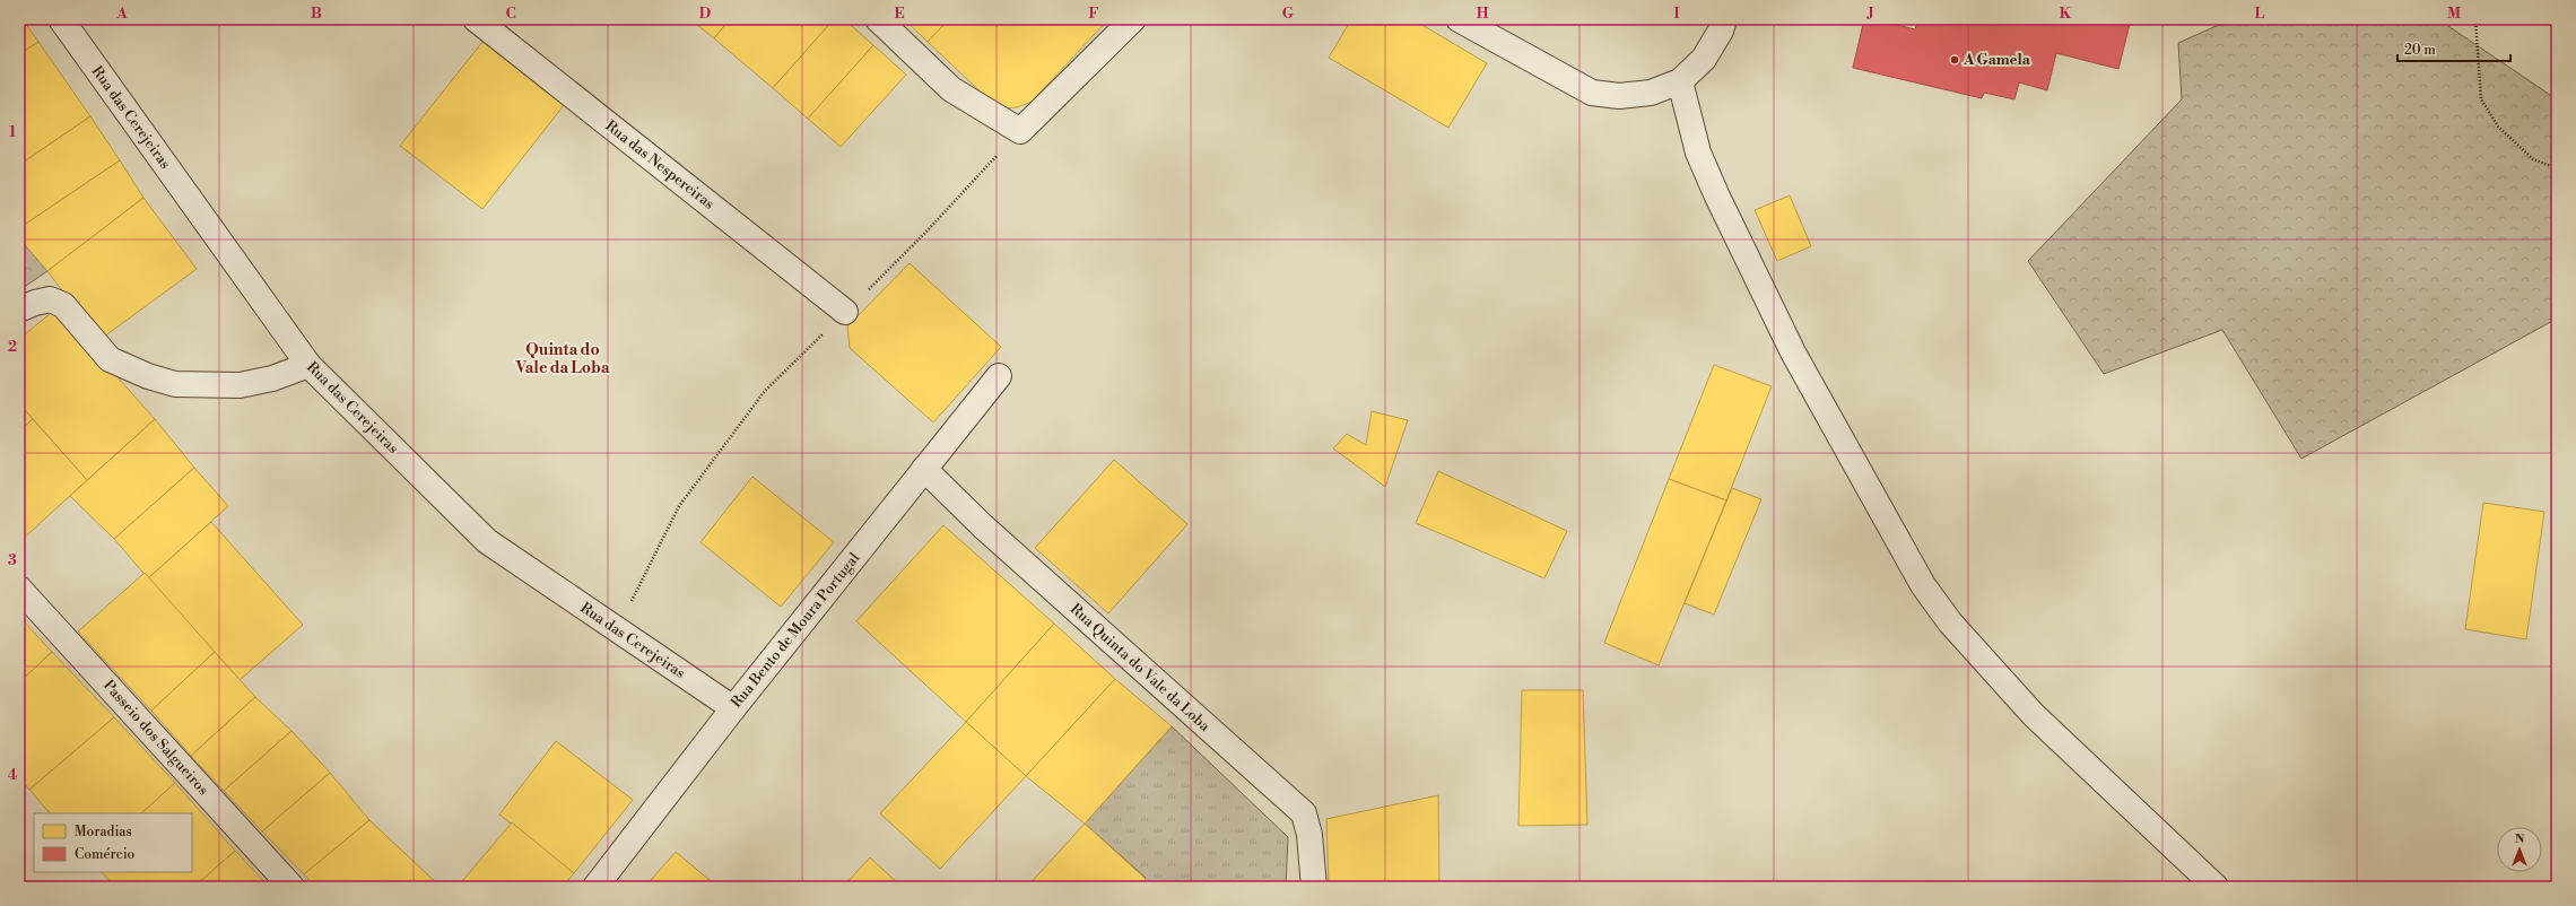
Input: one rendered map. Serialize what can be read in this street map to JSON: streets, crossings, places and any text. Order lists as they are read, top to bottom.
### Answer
{
  "streets": {
    "street": [
      "Rua das Cerejeiras",
      "Rua das Nespereiras",
      "Rua Bento de Moura Portugal",
      "Rua Quinta do Vale da Loba",
      "Passeio dos Salgueiros"
    ]
  },
  "crossings": [
    ["Rua das Cerejeiras", "Rua Bento de Moura Portugal"],
    ["Rua Bento de Moura Portugal", "Rua Quinta do Vale da Loba"]
  ],
  "districts": ["Quinta do Vale da Loba"],
  "places": ["A Gamela"],
  "legend": ["Moradias", "Comércio"],
  "scale_bar": "20 m",
  "north": "top",
  "grid": {
    "columns": [
      "A",
      "B",
      "C",
      "D",
      "E",
      "F",
      "G",
      "H",
      "I",
      "J",
      "K",
      "L",
      "M"
    ],
    "rows": [
      "1",
      "2",
      "3",
      "4"
    ]
  }
}
